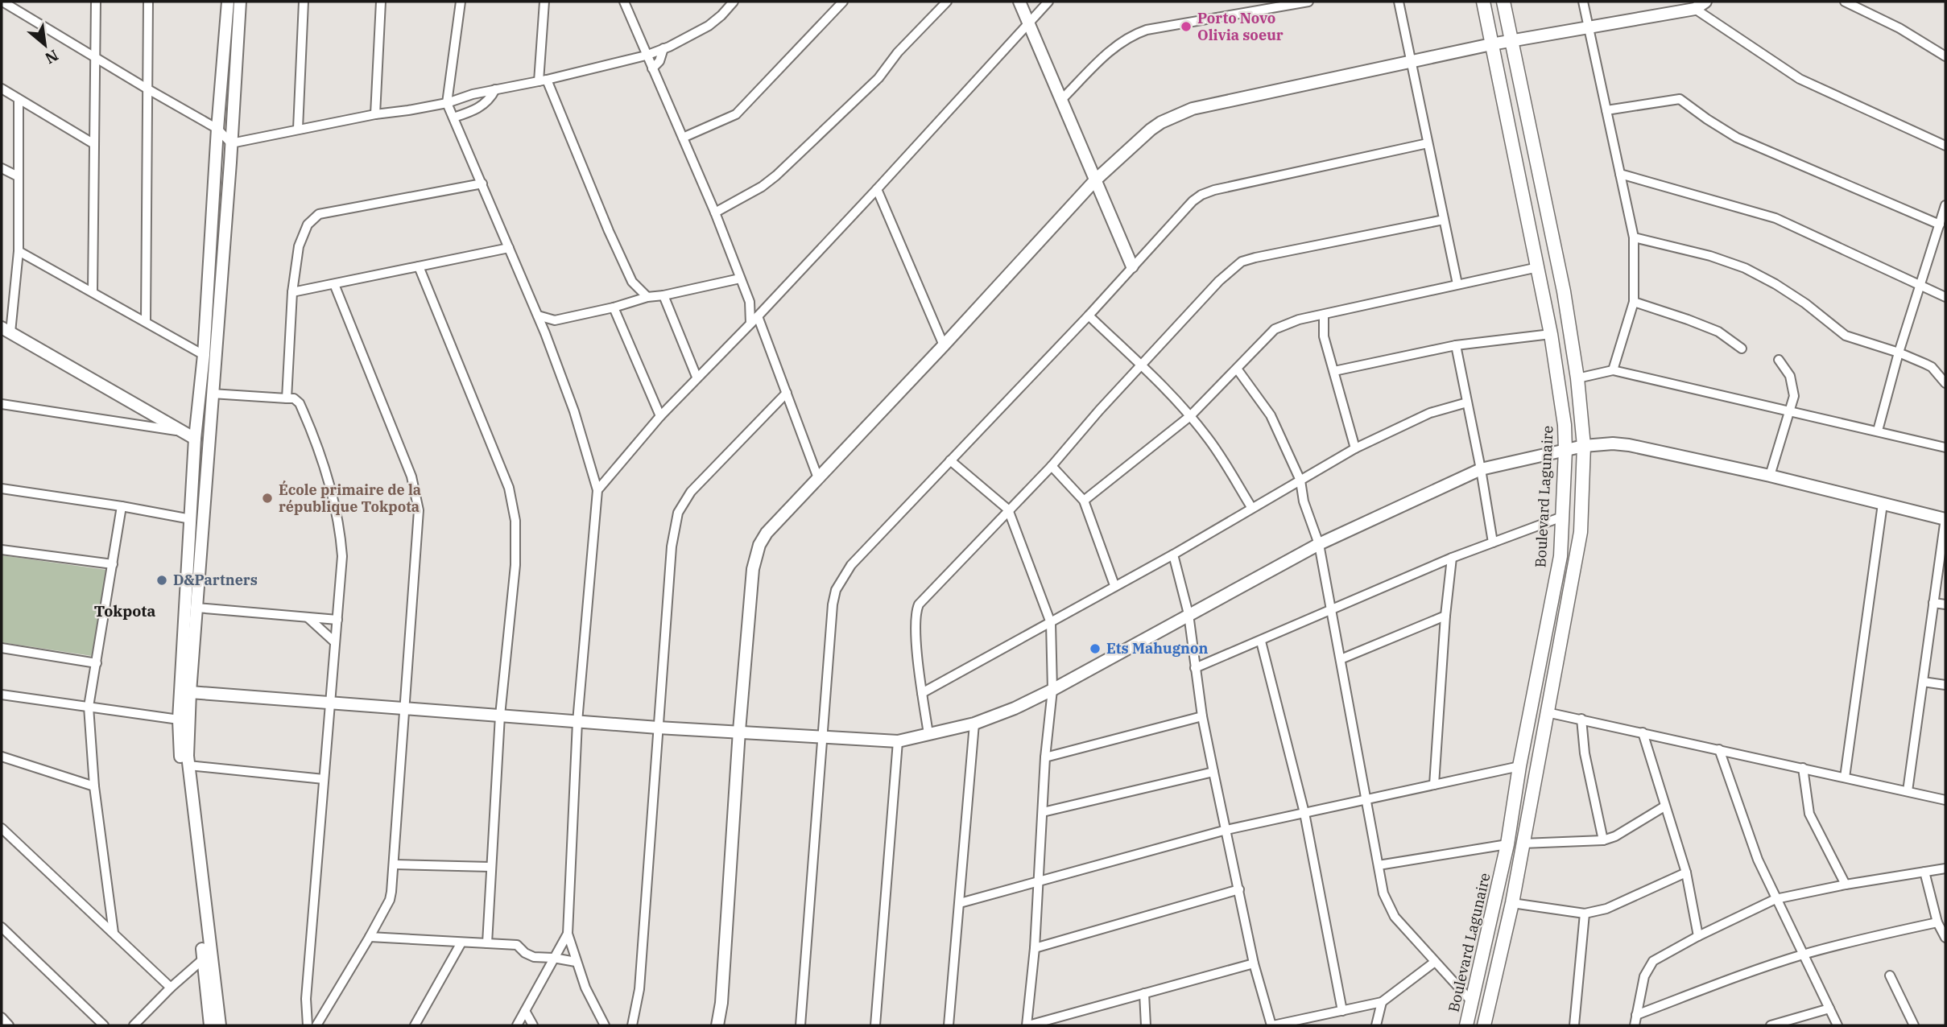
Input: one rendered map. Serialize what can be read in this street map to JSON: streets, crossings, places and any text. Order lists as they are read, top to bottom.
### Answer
{
  "streets": {
    "main road": ["Boulevard Lagunaire"]
  },
  "districts": ["Tokpota"],
  "places": [
    "Porto Novo Olivia soeur",
    "École primaire de la république Tokpota",
    "D&Partners",
    "Ets Mahugnon"
  ],
  "north": "bottom right"
}
